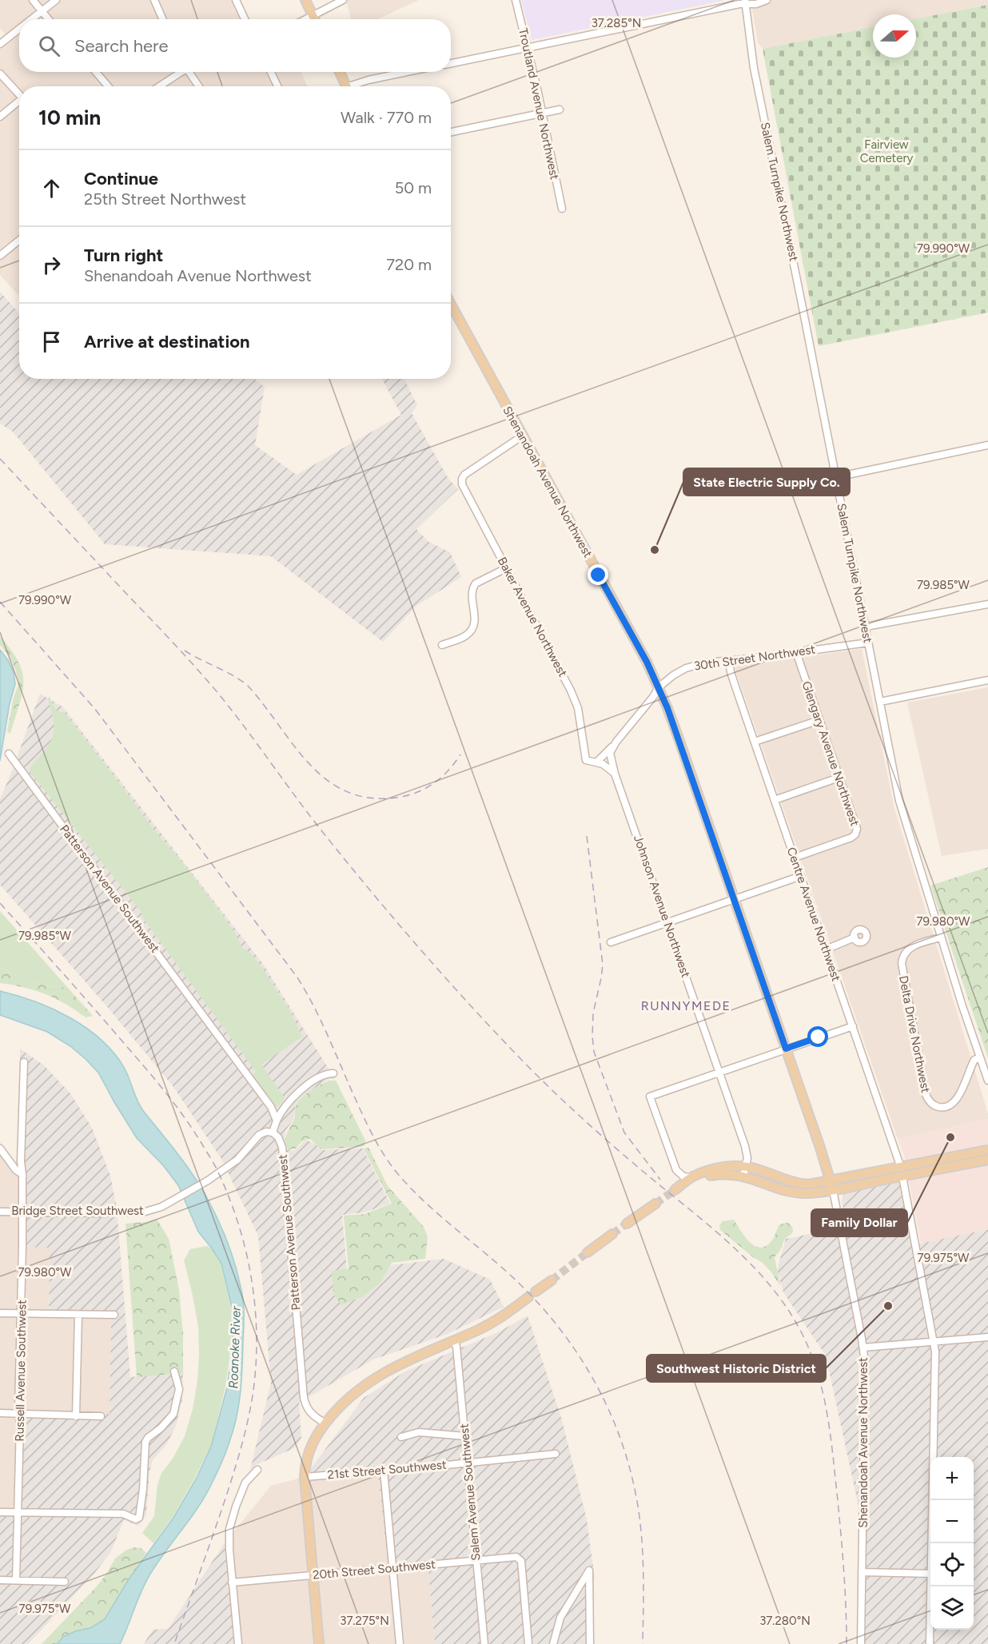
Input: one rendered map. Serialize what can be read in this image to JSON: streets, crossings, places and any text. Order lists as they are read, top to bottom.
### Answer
{
  "streets": {
    "main road": ["Shenandoah Avenue Northwest"],
    "street": [
      "Troutland Avenue Northwest",
      "Salem Turnpike Northwest",
      "Baker Avenue Northwest",
      "30th Street Northwest",
      "Glengary Avenue Northwest",
      "Patterson Avenue Southwest",
      "Johnson Avenue Northwest",
      "Centre Avenue Northwest",
      "Delta Drive Northwest",
      "Bridge Street Southwest",
      "Russell Avenue Southwest",
      "21st Street Southwest",
      "Salem Avenue Southwest",
      "20th Street Southwest"
    ]
  },
  "crossings": [
    ["Salem Turnpike Northwest", "30th Street Northwest"],
    ["Salem Turnpike Northwest", "Delta Drive Northwest"],
    ["Shenandoah Avenue Northwest", "Baker Avenue Northwest"],
    ["Shenandoah Avenue Northwest", "30th Street Northwest"],
    ["Baker Avenue Northwest", "30th Street Northwest"],
    ["30th Street Northwest", "Glengary Avenue Northwest"],
    ["30th Street Northwest", "Johnson Avenue Northwest"],
    ["30th Street Northwest", "Centre Avenue Northwest"],
    ["Glengary Avenue Northwest", "Centre Avenue Northwest"],
    ["Patterson Avenue Southwest", "Bridge Street Southwest"],
    ["Bridge Street Southwest", "Russell Avenue Southwest"],
    ["21st Street Southwest", "Salem Avenue Southwest"],
    ["Salem Avenue Southwest", "20th Street Southwest"]
  ],
  "districts": ["RUNNYMEDE"],
  "water": ["Roanoke River"],
  "parks": ["Fairview Cemetery"],
  "places": ["State Electric Supply Co.", "Family Dollar", "Southwest Historic District"],
  "north": "right",
  "page": {
    "search": "Search here",
    "heading": ["10 min", "Walk · 770 m"],
    "list": [
      ["Continue", "25th Street Northwest", "50 m"],
      ["Turn right", "Shenandoah Avenue Northwest", "720 m"],
      "Arrive at destination"
    ],
    "map_buttons": ["+", "−"]
  },
  "coordinates": [
    "37.285°N",
    "79.990°W",
    "79.985°W",
    "79.980°W",
    "79.975°W",
    "37.275°N",
    "37.280°N"
  ]
}
